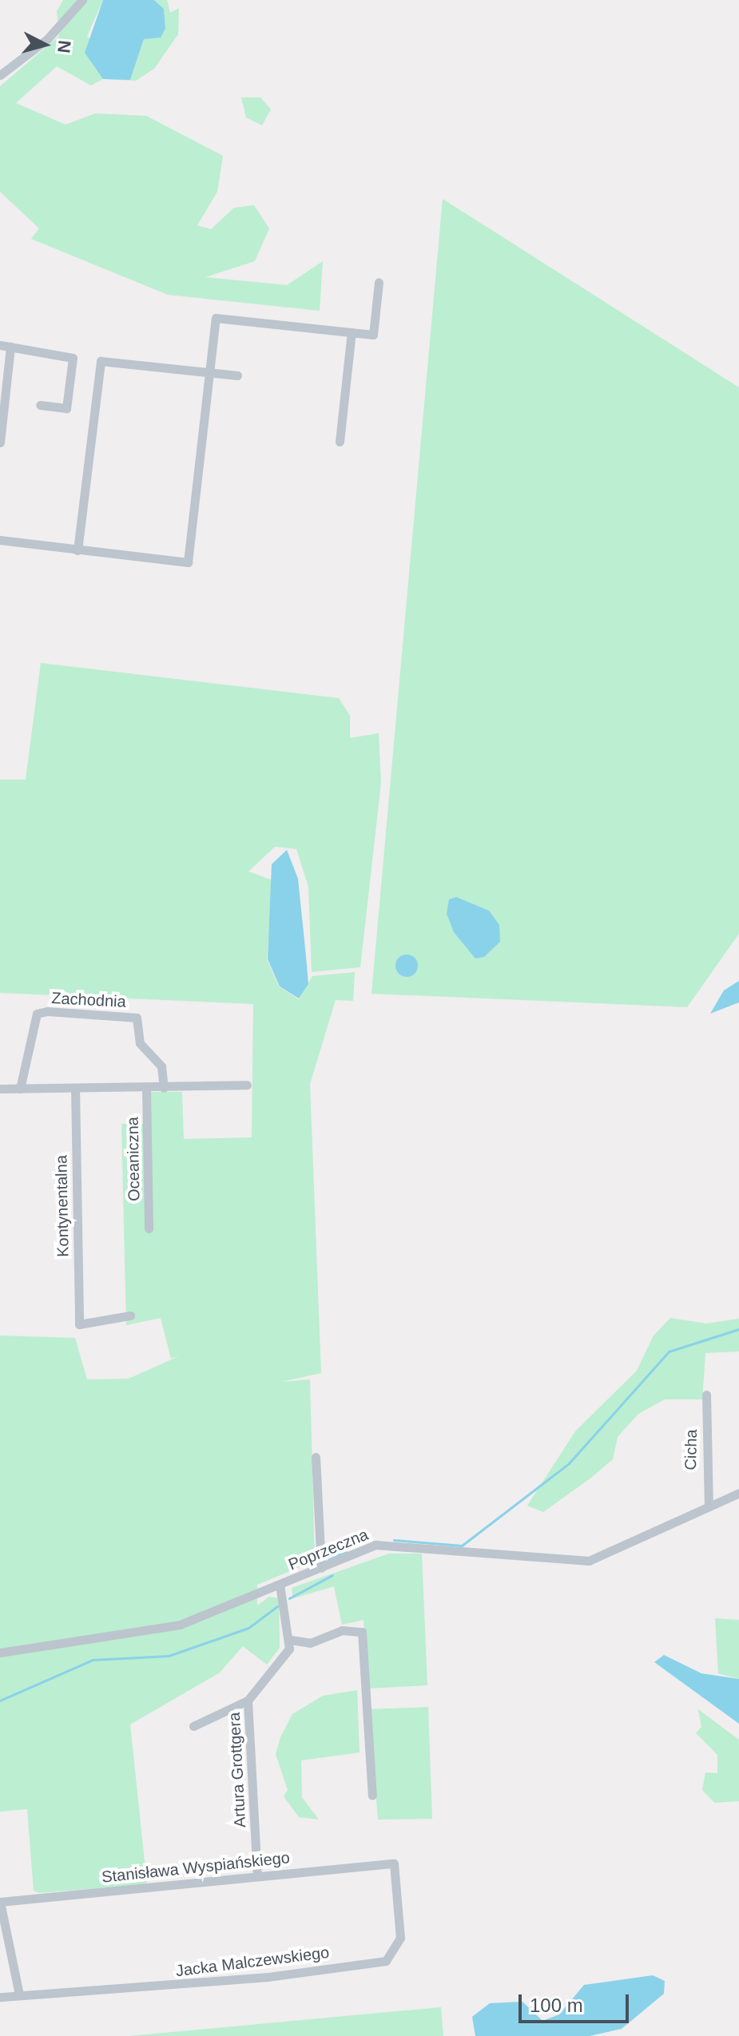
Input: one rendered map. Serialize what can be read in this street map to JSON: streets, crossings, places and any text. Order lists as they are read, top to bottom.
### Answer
{
  "streets": {
    "street": [
      "Zachodnia",
      "Oceaniczna",
      "Kontynentalna",
      "Cicha",
      "Poprzeczna",
      "Artura Grottgera",
      "Stanisława Wyspiańskiego",
      "Jacka Malczewskiego"
    ]
  },
  "crossings": [
    ["Cicha", "Poprzeczna"],
    ["Artura Grottgera", "Stanisława Wyspiańskiego"],
    ["Stanisława Wyspiańskiego", "Jacka Malczewskiego"]
  ],
  "scale_bar": "100 m",
  "north": "right"
}
